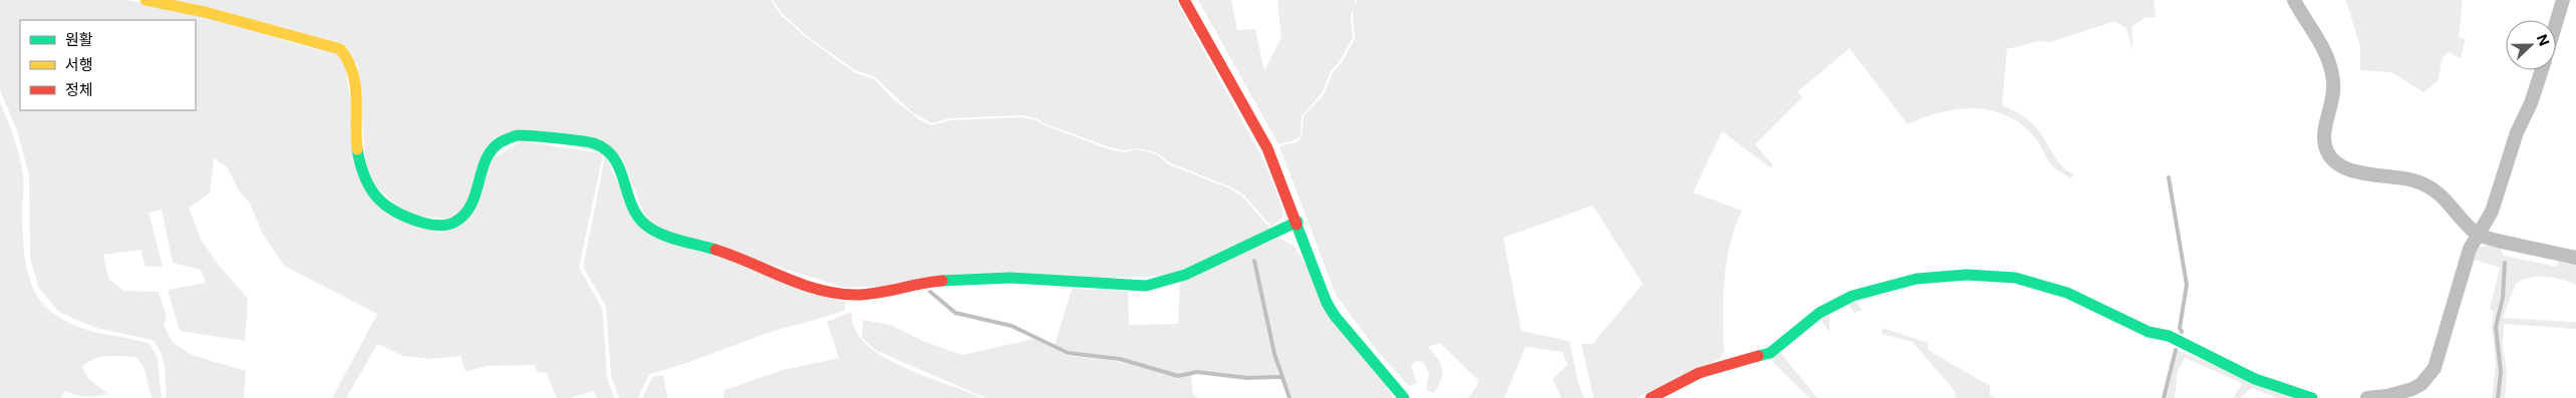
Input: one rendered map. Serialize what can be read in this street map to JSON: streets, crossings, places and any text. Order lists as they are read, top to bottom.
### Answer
{
  "legend": ["원활", "서행", "정체"],
  "north": "right"
}
